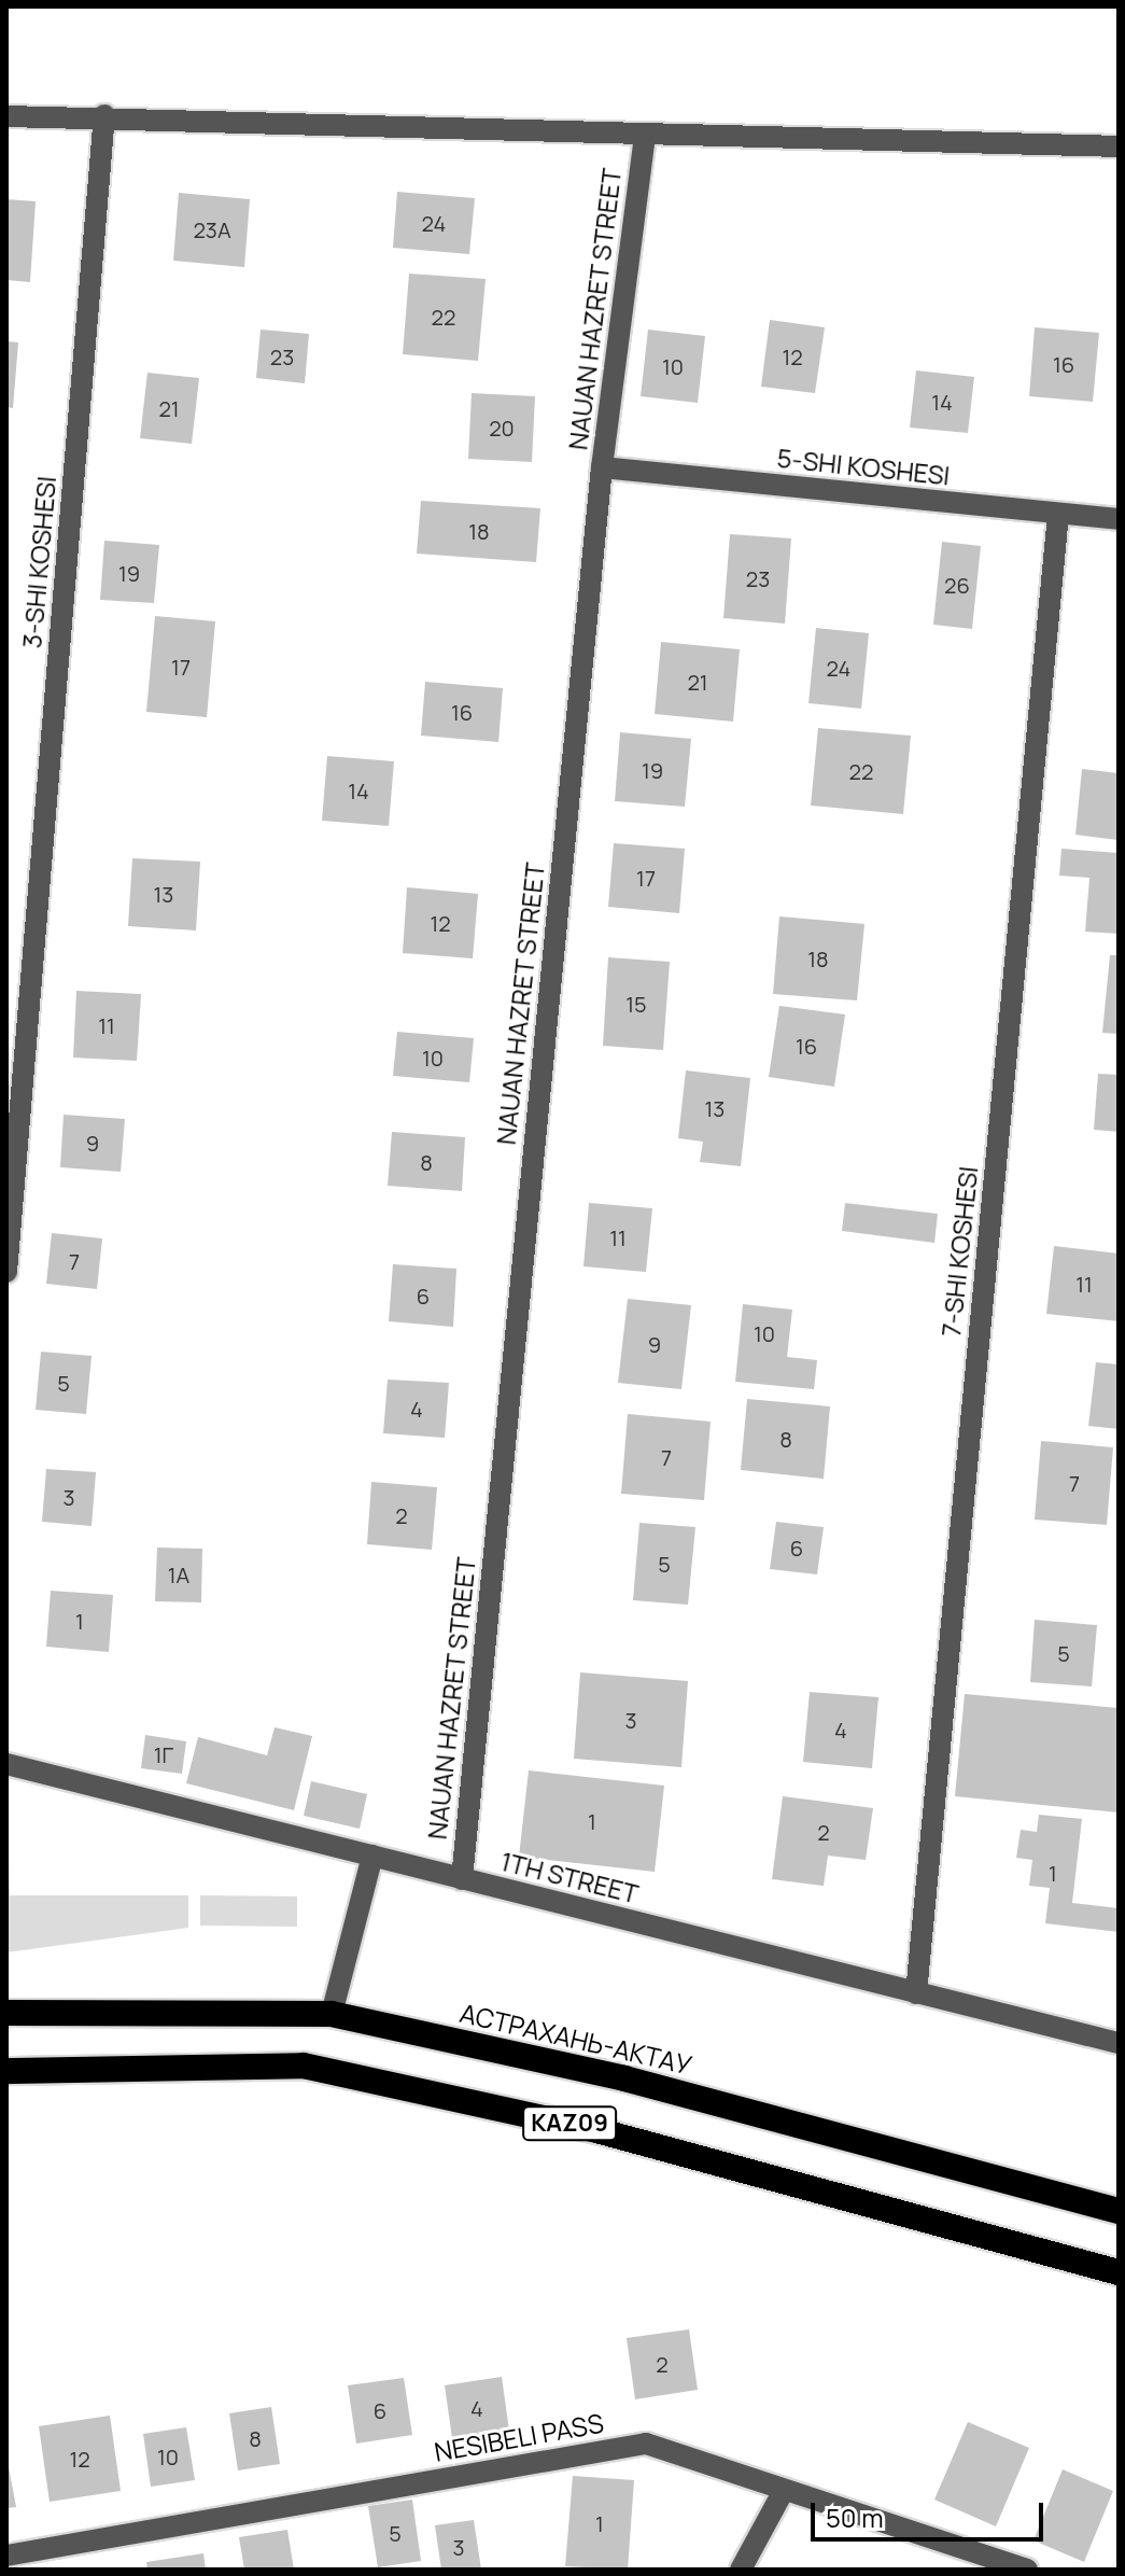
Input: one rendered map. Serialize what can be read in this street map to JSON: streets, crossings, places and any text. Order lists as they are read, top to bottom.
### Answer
{
  "streets": {
    "highway": ["АСТРАХАНЬ-АКТАУ", "KAZ09"],
    "street": [
      "NAUAN HAZRET STREET",
      "5-SHI KOSHESI",
      "3-SHI KOSHESI",
      "7-SHI KOSHESI",
      "1TH STREET",
      "NESIBELI PASS"
    ]
  },
  "crossings": [
    ["NAUAN HAZRET STREET", "5-SHI KOSHESI"],
    ["NAUAN HAZRET STREET", "1TH STREET"],
    ["5-SHI KOSHESI", "7-SHI KOSHESI"],
    ["7-SHI KOSHESI", "1TH STREET"]
  ],
  "house_numbers": [
    "24",
    "23А",
    "22",
    "23",
    "12",
    "16",
    "10",
    "14",
    "21",
    "20",
    "18",
    "19",
    "23",
    "26",
    "17",
    "24",
    "21",
    "16",
    "19",
    "22",
    "14",
    "17",
    "13",
    "12",
    "18",
    "15",
    "11",
    "16",
    "10",
    "13",
    "9",
    "8",
    "11",
    "7",
    "11",
    "6",
    "10",
    "9",
    "5",
    "4",
    "8",
    "7",
    "7",
    "3",
    "2",
    "6",
    "5",
    "1А",
    "1",
    "5",
    "3",
    "4",
    "1Г",
    "1",
    "2",
    "1",
    "2",
    "4",
    "6",
    "8",
    "10",
    "12",
    "1",
    "5",
    "3"
  ],
  "scale_bar": "50 m"
}
